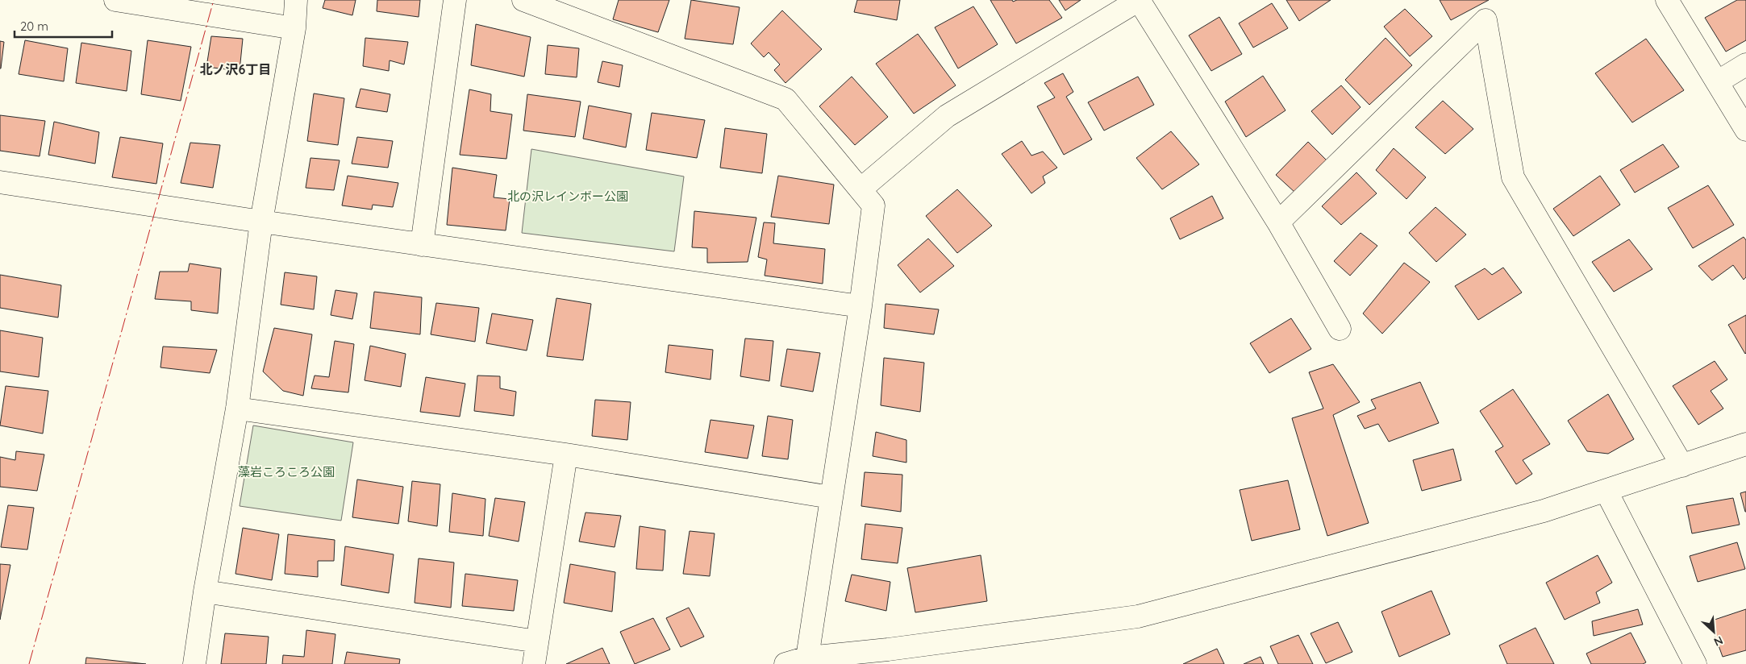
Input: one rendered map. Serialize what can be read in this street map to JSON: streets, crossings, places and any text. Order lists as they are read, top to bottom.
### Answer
{
  "districts": ["北ノ沢6丁目"],
  "parks": ["北の沢レインボー公園", "藻岩ころころ公園"],
  "scale_bar": "20 m",
  "north": "bottom right"
}
